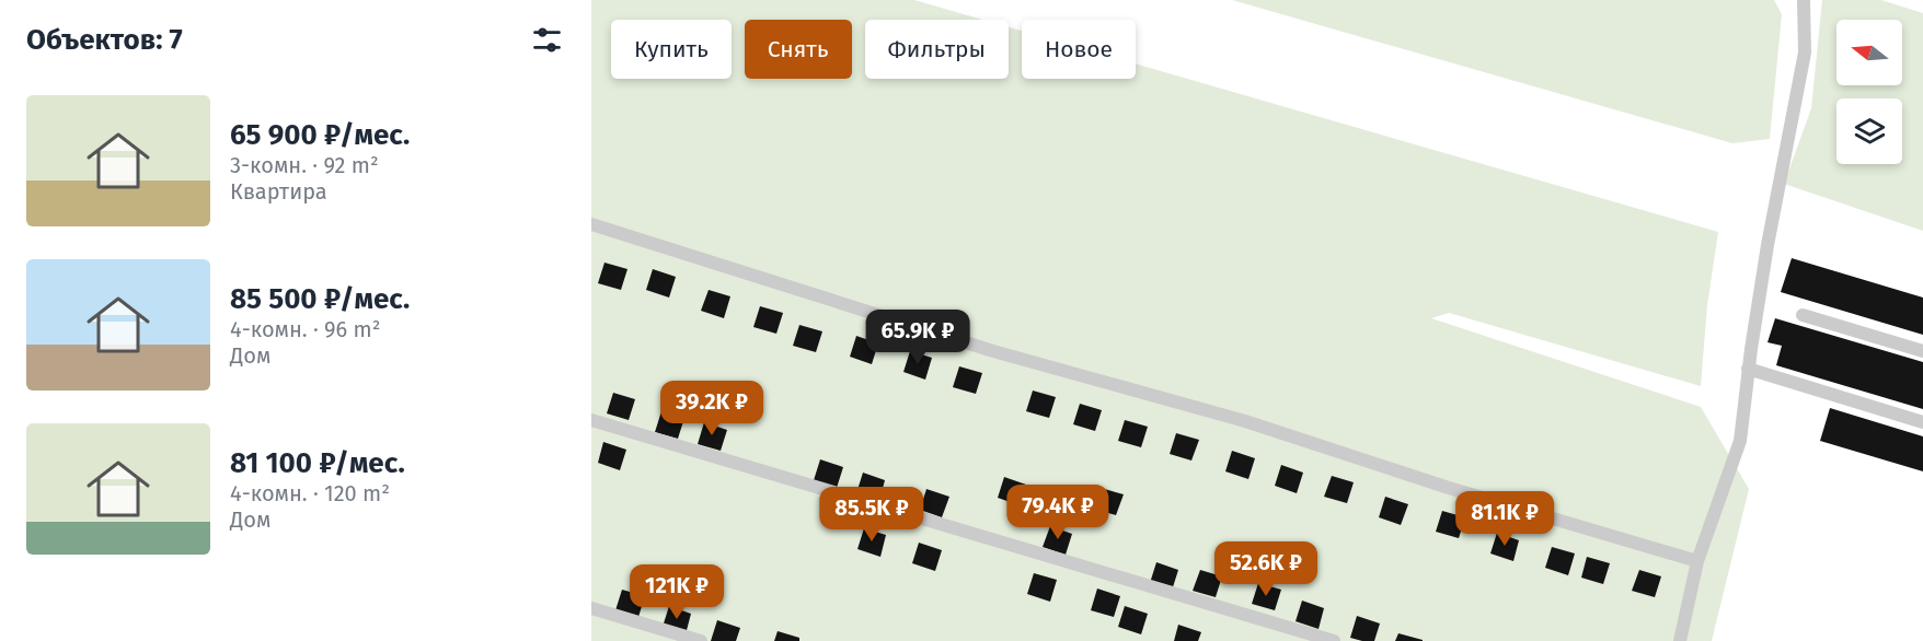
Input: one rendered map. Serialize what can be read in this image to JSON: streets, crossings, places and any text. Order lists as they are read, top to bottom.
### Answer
{
  "north": "left",
  "page": {
    "heading": "Объектов: 7",
    "chip": [
      "Купить",
      "Снять",
      "Фильтры",
      "Новое"
    ],
    "list": [
      {
        "name": "65 900 ₽/мес.",
        "note": "3-комн. · 92 m² · Квартира"
      },
      {
        "name": "85 500 ₽/мес.",
        "note": "4-комн. · 96 m² · Дом"
      },
      {
        "name": "81 100 ₽/мес.",
        "note": "4-комн. · 120 m² · Дом"
      }
    ],
    "price": [
      "65.9K ₽",
      "39.2K ₽",
      "79.4K ₽",
      "85.5K ₽",
      "81.1K ₽",
      "52.6K ₽",
      "121K ₽"
    ]
  }
}
